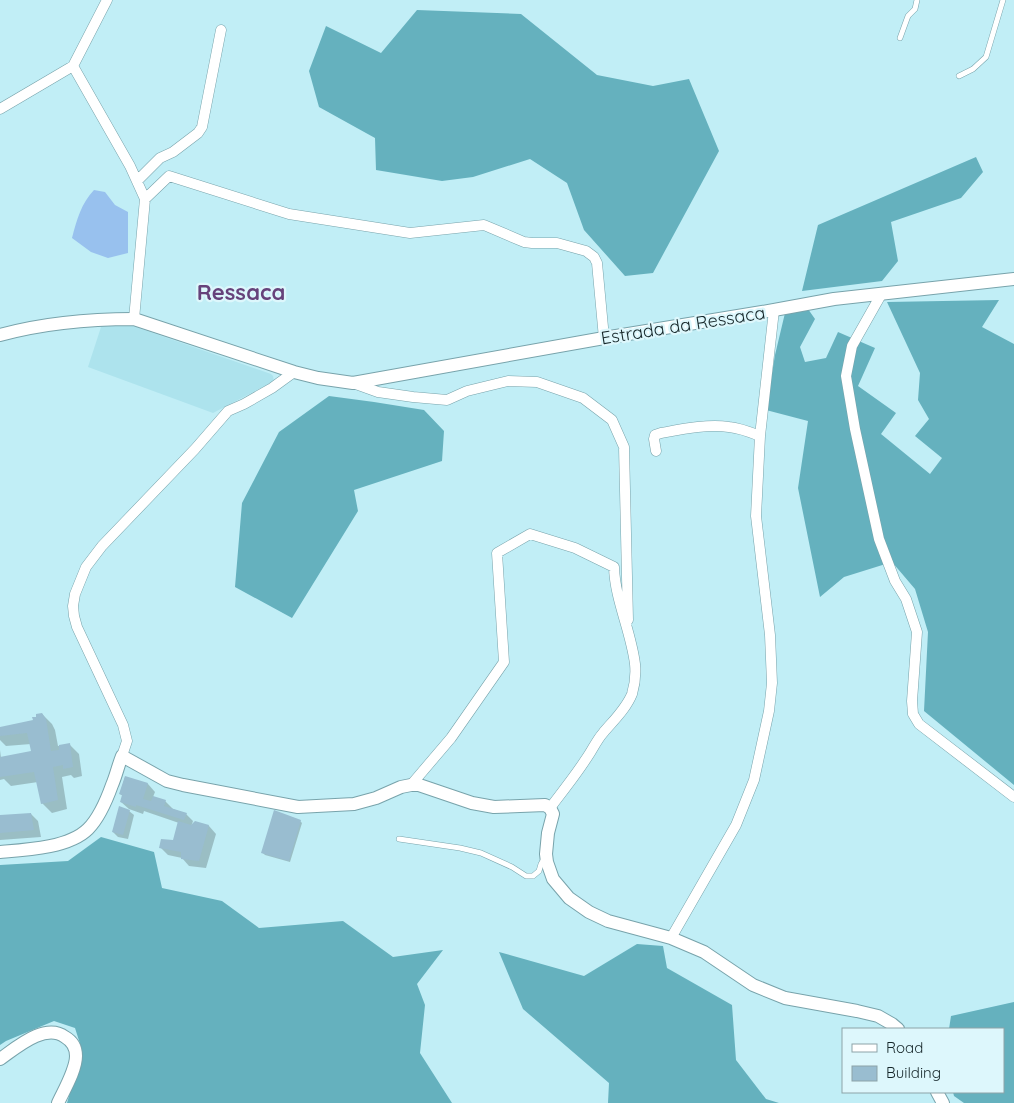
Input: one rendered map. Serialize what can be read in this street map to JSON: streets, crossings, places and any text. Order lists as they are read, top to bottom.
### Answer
{
  "streets": {
    "street": ["Estrada da Ressaca"]
  },
  "districts": ["Ressaca"],
  "legend": ["Road", "Building"]
}
